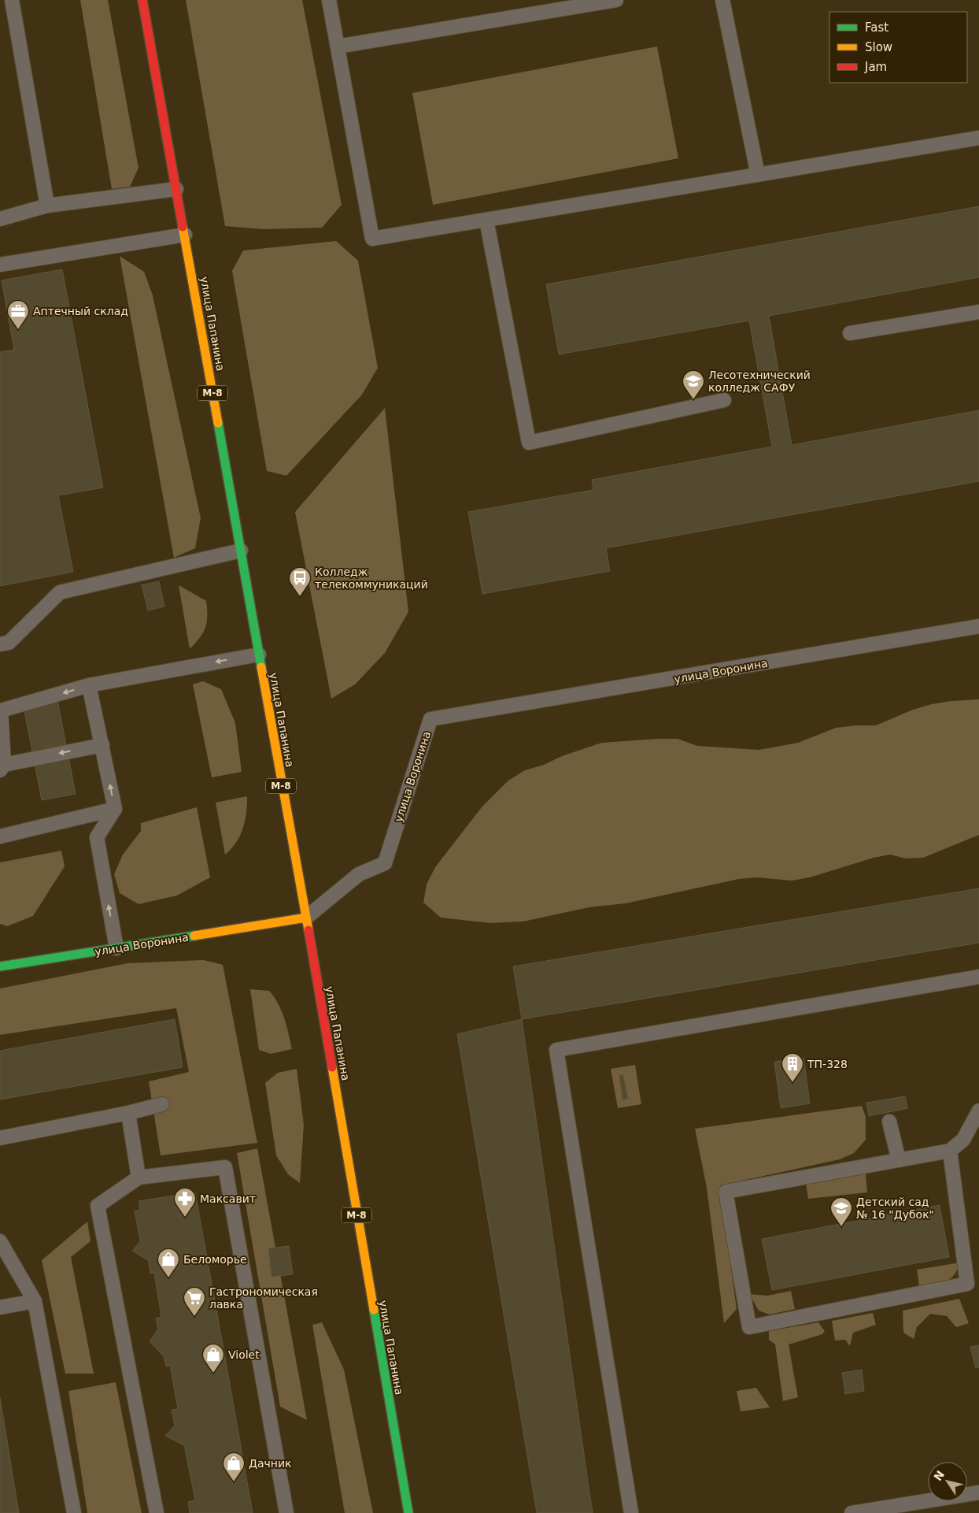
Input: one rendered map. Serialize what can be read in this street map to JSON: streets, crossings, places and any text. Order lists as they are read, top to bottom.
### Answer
{
  "streets": {
    "main road": ["улица Папанина", "М-8", "улица Воронина"]
  },
  "crossings": [
    ["улица Папанина", "улица Воронина"]
  ],
  "places": {
    "office": ["Аптечный склад"],
    "school or university": ["Лесотехнический колледж САФУ", "Детский сад № 16 \"Дубок\""],
    "bus stop": ["Колледж телекоммуникаций"],
    "building": ["ТП-328"],
    "pharmacy": ["Максавит"],
    "shop": ["Беломорье", "Violet", "Дачник"],
    "supermarket": ["Гастрономическая лавка"]
  },
  "legend": ["Fast", "Slow", "Jam"],
  "north": "top left"
}
